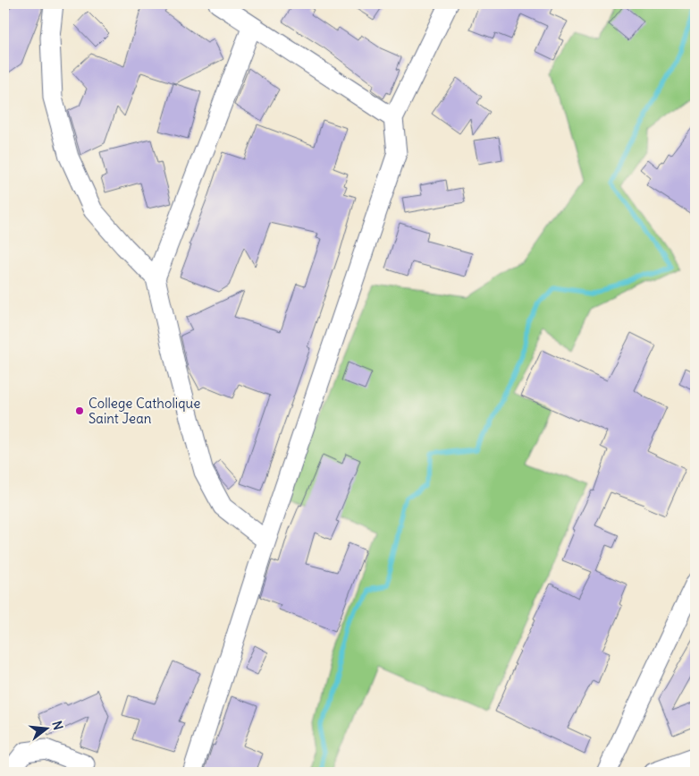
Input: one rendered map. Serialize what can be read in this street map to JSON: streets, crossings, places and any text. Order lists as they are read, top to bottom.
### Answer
{
  "places": ["College Catholique Saint Jean"],
  "north": "right"
}
